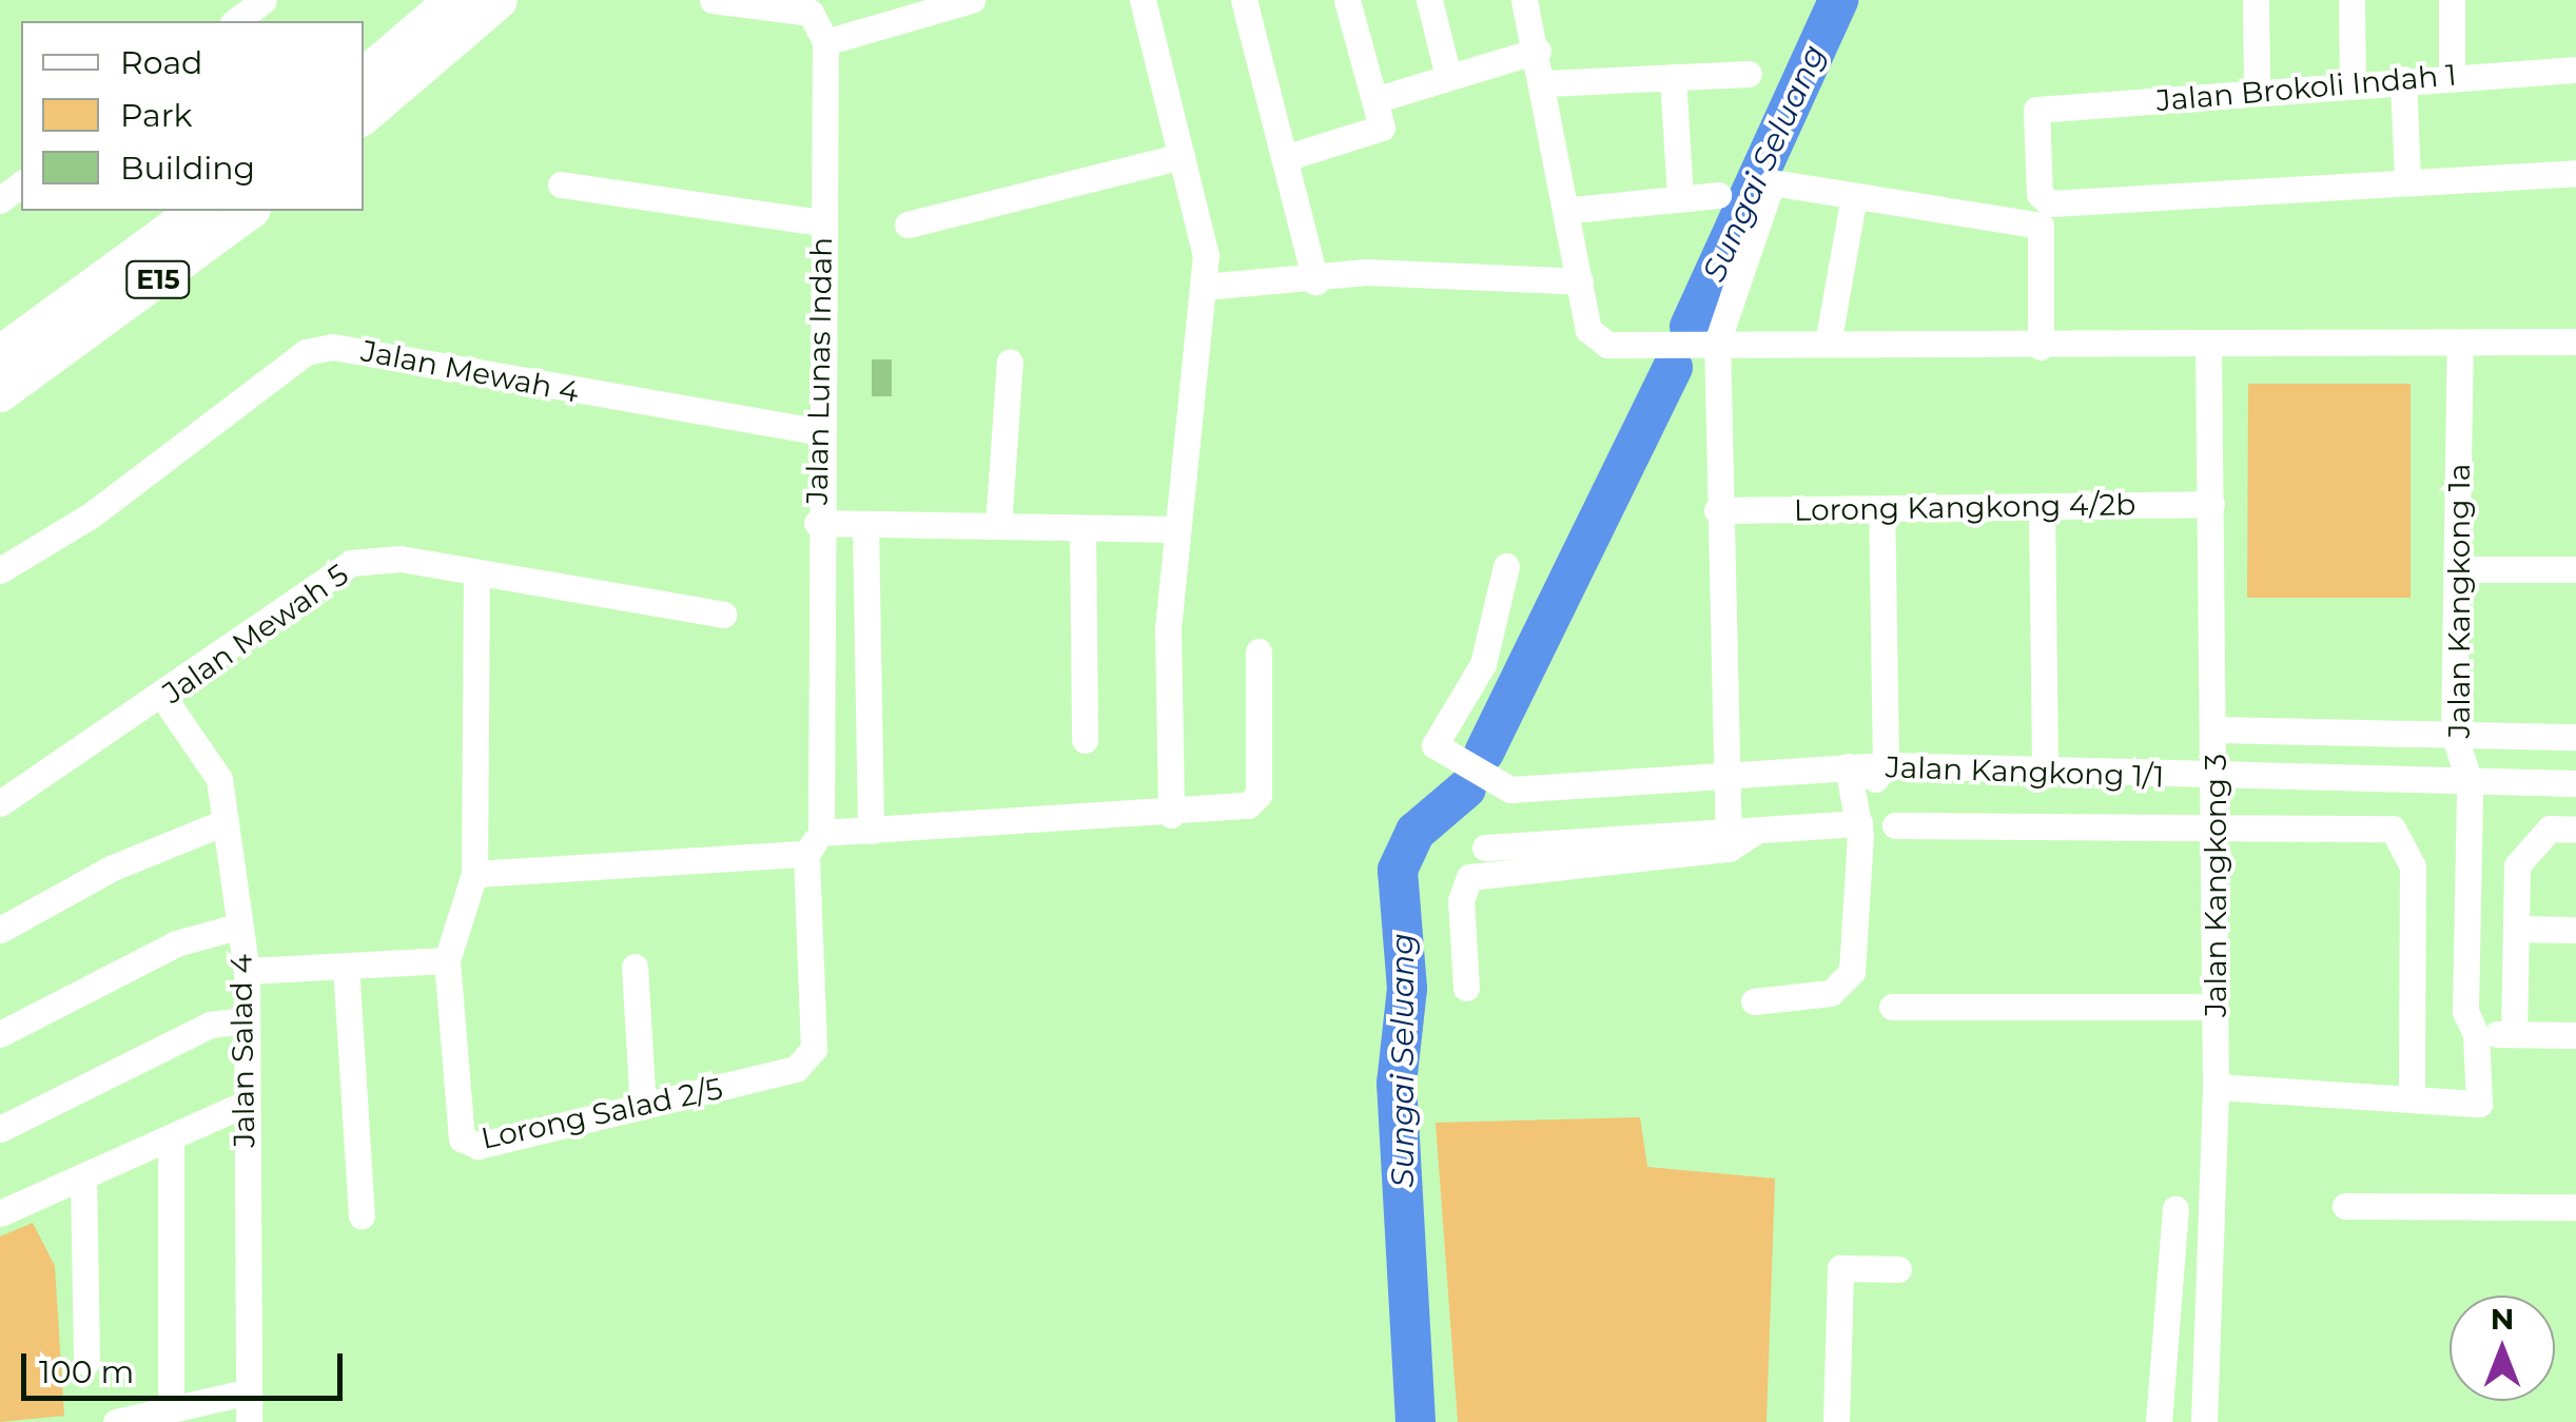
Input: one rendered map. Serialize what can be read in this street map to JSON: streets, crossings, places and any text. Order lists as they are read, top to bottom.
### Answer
{
  "streets": {
    "highway": ["E15"],
    "street": [
      "Jalan Brokoli Indah 1",
      "Jalan Mewah 4",
      "Jalan Lunas Indah",
      "Lorong Kangkong 4/2b",
      "Jalan Kangkong 1a",
      "Jalan Mewah 5",
      "Jalan Kangkong 1/1",
      "Jalan Kangkong 3",
      "Jalan Salad 4",
      "Lorong Salad 2/5"
    ]
  },
  "crossings": [
    ["Jalan Mewah 4", "Jalan Lunas Indah"],
    ["Jalan Lunas Indah", "Lorong Salad 2/5"],
    ["Lorong Kangkong 4/2b", "Jalan Kangkong 3"],
    ["Jalan Kangkong 1a", "Jalan Kangkong 1/1"],
    ["Jalan Mewah 5", "Jalan Salad 4"],
    ["Jalan Mewah 5", "Lorong Salad 2/5"],
    ["Jalan Kangkong 1/1", "Jalan Kangkong 3"]
  ],
  "water": ["Sungai Seluang"],
  "legend": ["Road", "Park", "Building"],
  "scale_bar": "100 m",
  "north": "top"
}
